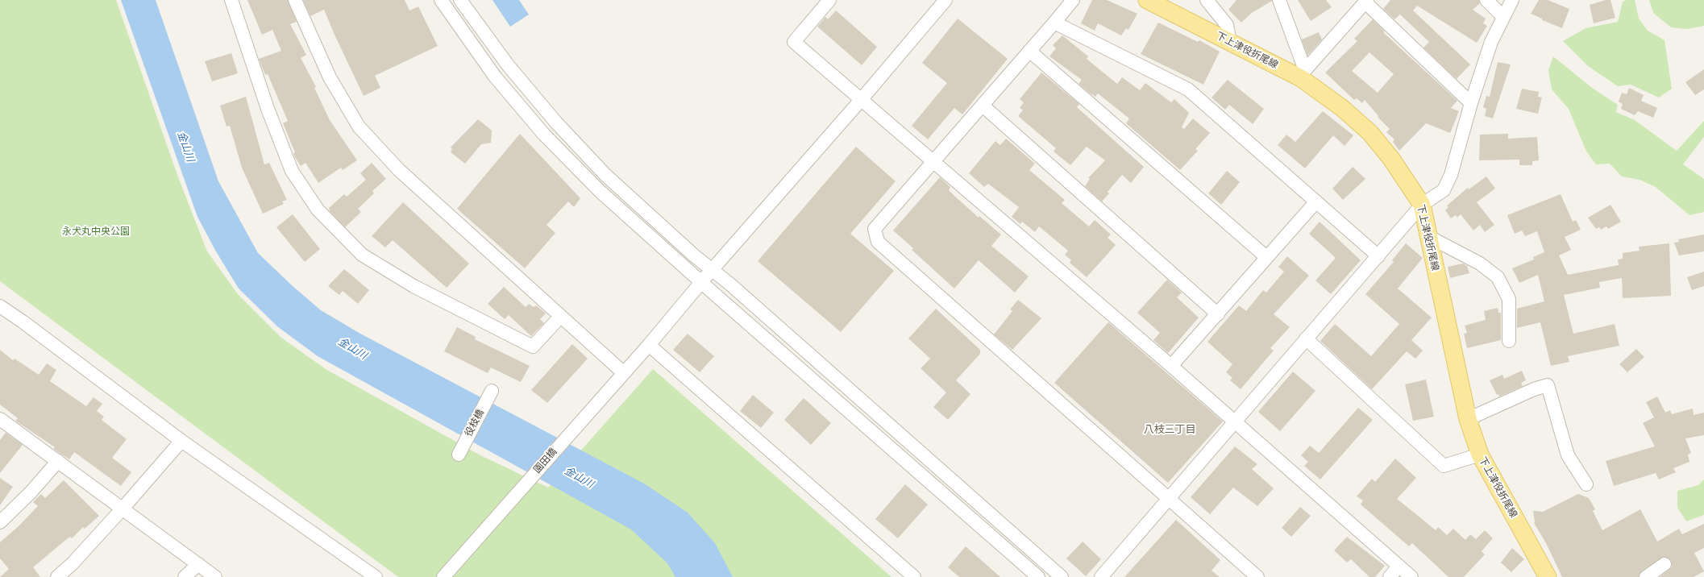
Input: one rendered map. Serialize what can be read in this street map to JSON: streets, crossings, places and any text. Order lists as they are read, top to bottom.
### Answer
{
  "streets": {
    "main road": ["下上津役折尾線"],
    "street": ["役枝橋", "園田橋"]
  },
  "districts": ["八枝三丁目"],
  "water": ["金山川"],
  "parks": ["永犬丸中央公園"]
}
